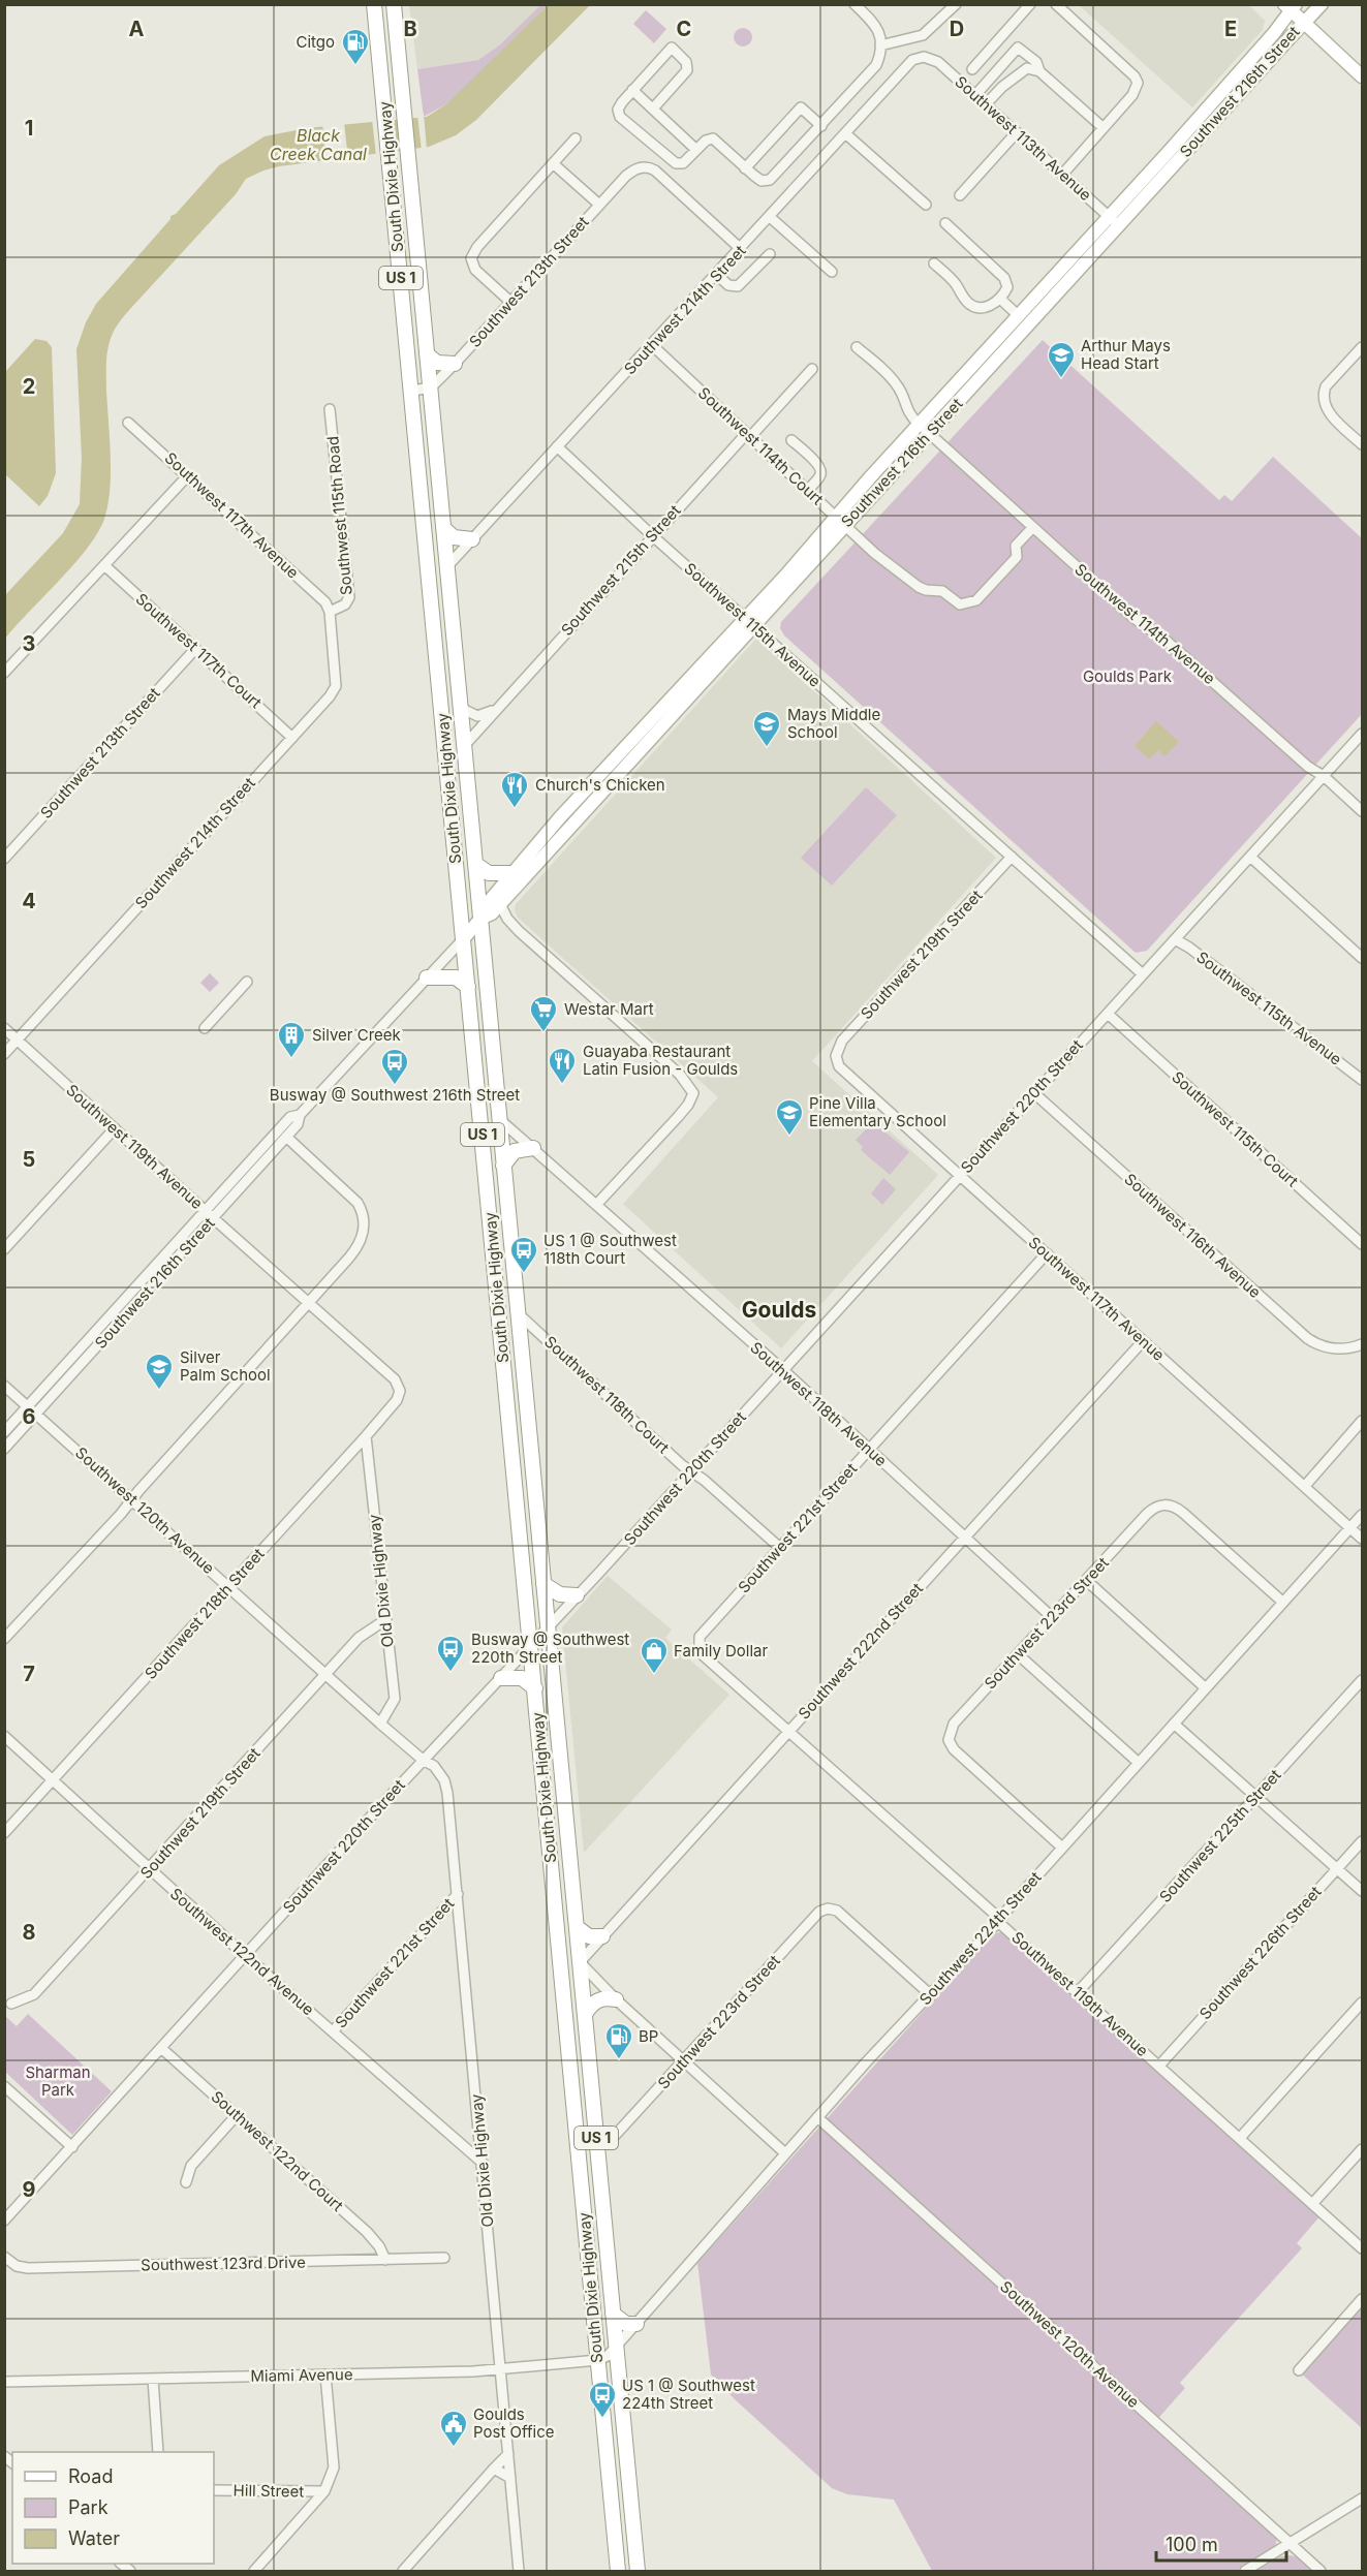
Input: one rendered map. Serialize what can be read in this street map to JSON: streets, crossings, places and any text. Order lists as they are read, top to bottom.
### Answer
{
  "streets": {
    "highway": ["South Dixie Highway", "US 1"],
    "main road": ["Southwest 216th Street"],
    "street": [
      "Southwest 113th Avenue",
      "Southwest 213th Street",
      "Southwest 214th Street",
      "Southwest 114th Court",
      "Southwest 117th Avenue",
      "Southwest 115th Road",
      "Southwest 215th Street",
      "Southwest 114th Avenue",
      "Southwest 115th Avenue",
      "Southwest 117th Court",
      "Southwest 219th Street",
      "Southwest 220th Street",
      "Southwest 115th Court",
      "Southwest 119th Avenue",
      "Southwest 116th Avenue",
      "Southwest 118th Court",
      "Southwest 118th Avenue",
      "Southwest 120th Avenue",
      "Southwest 221st Street",
      "Old Dixie Highway",
      "Southwest 218th Street",
      "Southwest 223rd Street",
      "Southwest 222nd Street",
      "Southwest 225th Street",
      "Southwest 224th Street",
      "Southwest 122nd Avenue",
      "Southwest 226th Street",
      "Southwest 122nd Court",
      "Southwest 123rd Drive",
      "Miami Avenue",
      "Hill Street"
    ]
  },
  "crossings": [
    ["Southwest 216th Street", "Southwest 113th Avenue"],
    ["Southwest 216th Street", "South Dixie Highway"],
    ["Southwest 216th Street", "Southwest 114th Court"],
    ["Southwest 216th Street", "Southwest 114th Avenue"],
    ["Southwest 216th Street", "Southwest 115th Avenue"],
    ["Southwest 216th Street", "Southwest 119th Avenue"],
    ["Southwest 216th Street", "Southwest 120th Avenue"],
    ["Southwest 113th Avenue", "Southwest 214th Street"],
    ["South Dixie Highway", "Southwest 213th Street"],
    ["South Dixie Highway", "Southwest 214th Street"],
    ["South Dixie Highway", "Southwest 215th Street"],
    ["South Dixie Highway", "Southwest 220th Street"],
    ["South Dixie Highway", "Southwest 118th Court"],
    ["South Dixie Highway", "Southwest 118th Avenue"],
    ["South Dixie Highway", "Southwest 222nd Street"],
    ["South Dixie Highway", "Southwest 224th Street"],
    ["South Dixie Highway", "Miami Avenue"],
    ["Southwest 213th Street", "Southwest 214th Street"],
    ["Southwest 213th Street", "Southwest 117th Court"],
    ["Southwest 214th Street", "Southwest 114th Court"],
    ["Southwest 214th Street", "Southwest 117th Avenue"],
    ["Southwest 214th Street", "Southwest 115th Road"],
    ["Southwest 214th Street", "Southwest 115th Avenue"],
    ["Southwest 214th Street", "Southwest 117th Court"],
    ["Southwest 214th Street", "Southwest 119th Avenue"],
    ["Southwest 114th Court", "Southwest 215th Street"],
    ["Southwest 114th Court", "Southwest 114th Avenue"],
    ["Southwest 117th Avenue", "Southwest 115th Road"],
    ["Southwest 117th Avenue", "Southwest 219th Street"],
    ["Southwest 117th Avenue", "Southwest 220th Street"],
    ["Southwest 117th Avenue", "Southwest 221st Street"],
    ["Southwest 117th Avenue", "Southwest 222nd Street"],
    ["Southwest 117th Avenue", "Southwest 224th Street"],
    ["Southwest 215th Street", "Southwest 115th Avenue"],
    ["Southwest 114th Avenue", "Southwest 220th Street"],
    ["Southwest 115th Avenue", "Southwest 219th Street"],
    ["Southwest 115th Avenue", "Southwest 220th Street"],
    ["Southwest 219th Street", "Southwest 120th Avenue"],
    ["Southwest 219th Street", "Old Dixie Highway"],
    ["Southwest 219th Street", "Southwest 122nd Avenue"],
    ["Southwest 220th Street", "Southwest 115th Court"],
    ["Southwest 220th Street", "Southwest 116th Avenue"],
    ["Southwest 220th Street", "Southwest 118th Court"],
    ["Southwest 220th Street", "Southwest 118th Avenue"],
    ["Southwest 220th Street", "Southwest 120th Avenue"],
    ["Southwest 220th Street", "Old Dixie Highway"],
    ["Southwest 220th Street", "Southwest 122nd Avenue"],
    ["Southwest 220th Street", "Southwest 122nd Court"],
    ["Southwest 119th Avenue", "Southwest 221st Street"],
    ["Southwest 119th Avenue", "Southwest 218th Street"],
    ["Southwest 119th Avenue", "Southwest 222nd Street"],
    ["Southwest 119th Avenue", "Southwest 225th Street"],
    ["Southwest 119th Avenue", "Southwest 224th Street"],
    ["Southwest 119th Avenue", "Southwest 226th Street"],
    ["Southwest 118th Court", "Southwest 221st Street"],
    ["Southwest 118th Avenue", "Southwest 221st Street"],
    ["Southwest 118th Avenue", "Southwest 223rd Street"],
    ["Southwest 118th Avenue", "Southwest 222nd Street"],
    ["Southwest 120th Avenue", "Old Dixie Highway"],
    ["Southwest 120th Avenue", "Southwest 218th Street"],
    ["Southwest 120th Avenue", "Southwest 224th Street"],
    ["Southwest 221st Street", "Old Dixie Highway"],
    ["Southwest 221st Street", "Southwest 122nd Avenue"],
    ["Old Dixie Highway", "Southwest 218th Street"],
    ["Old Dixie Highway", "Southwest 122nd Avenue"],
    ["Old Dixie Highway", "Miami Avenue"],
    ["Southwest 218th Street", "Southwest 122nd Avenue"],
    ["Southwest 223rd Street", "Southwest 224th Street"],
    ["Southwest 224th Street", "Miami Avenue"],
    ["Southwest 122nd Court", "Southwest 123rd Drive"]
  ],
  "districts": ["Goulds"],
  "water": ["Black Creek Canal"],
  "parks": ["Goulds Park", "Sharman Park"],
  "places": {
    "fuel station": ["Citgo", "BP"],
    "school or university": [
      "Arthur Mays Head Start",
      "Mays Middle School",
      "Pine Villa Elementary School",
      "Silver Palm School"
    ],
    "restaurant": ["Church's Chicken", "Guayaba Restaurant Latin Fusion - Goulds"],
    "supermarket": ["Westar Mart"],
    "building": ["Silver Creek"],
    "bus stop": [
      "Busway @ Southwest 216th Street",
      "US 1 @ Southwest 118th Court",
      "Busway @ Southwest 220th Street",
      "US 1 @ Southwest 224th Street"
    ],
    "shop": ["Family Dollar"],
    "public building": ["Goulds Post Office"]
  },
  "legend": ["Road", "Park", "Water"],
  "scale_bar": "100 m",
  "grid": {
    "columns": [
      "A",
      "B",
      "C",
      "D",
      "E"
    ],
    "rows": [
      "1",
      "2",
      "3",
      "4",
      "5",
      "6",
      "7",
      "8",
      "9"
    ]
  }
}
